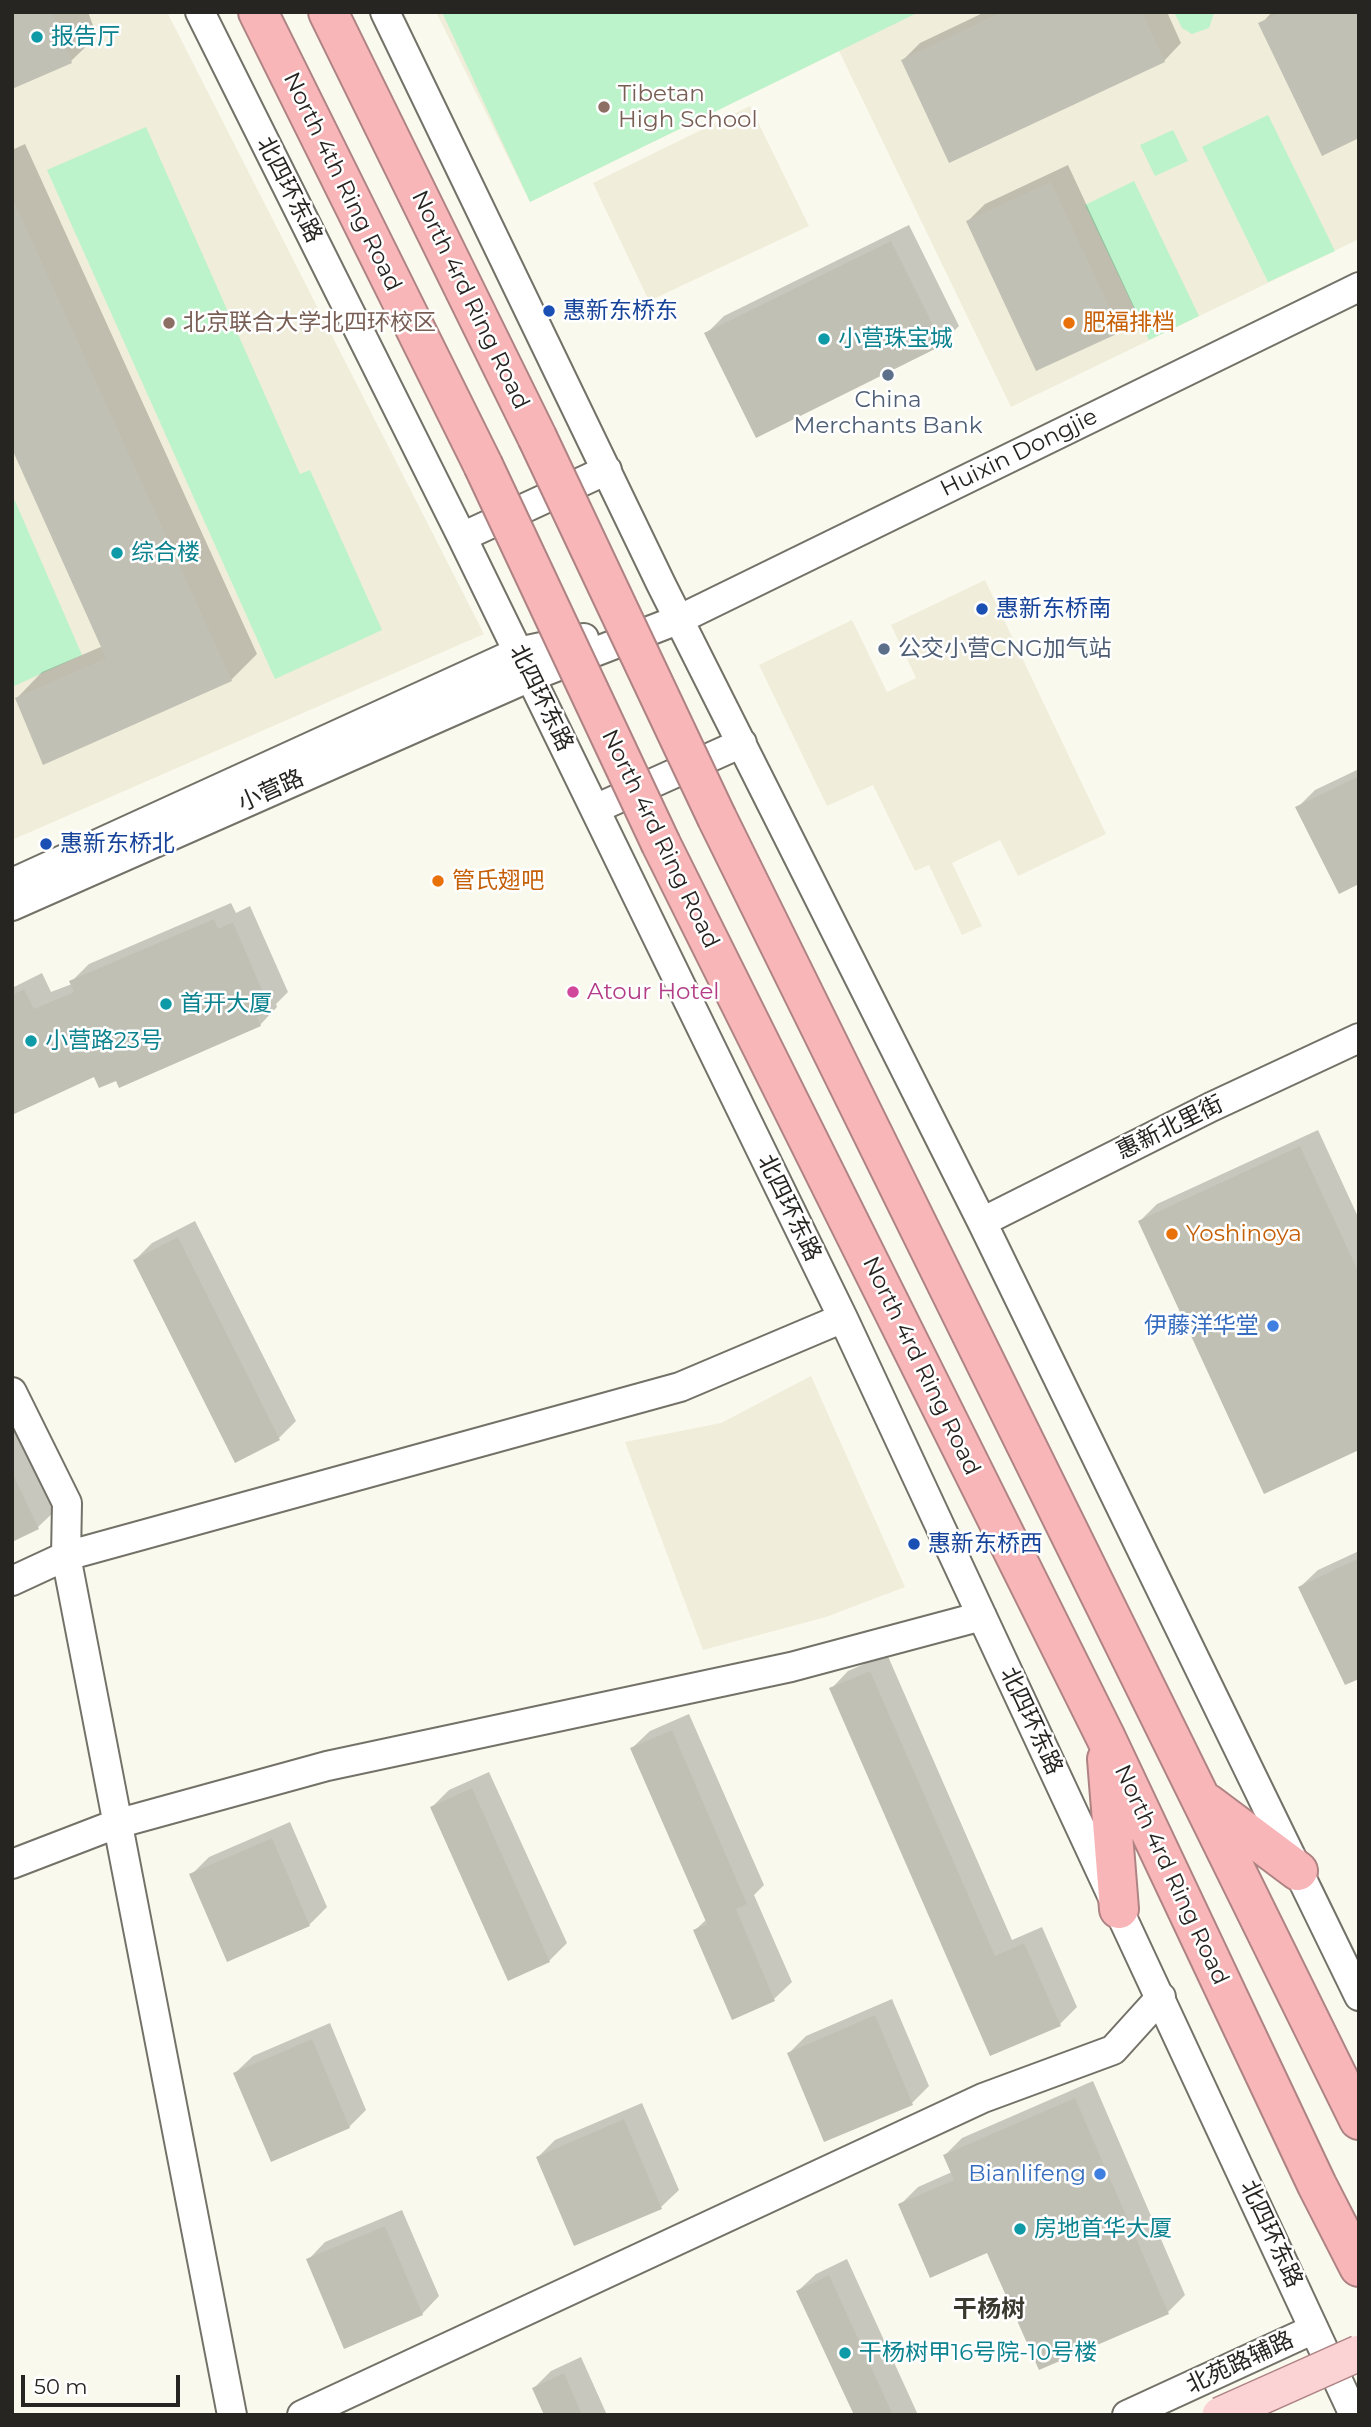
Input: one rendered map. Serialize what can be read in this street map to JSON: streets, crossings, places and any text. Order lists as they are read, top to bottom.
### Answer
{
  "streets": {
    "highway": ["North 4th Ring Road", "North 4rd Ring Road"],
    "street": [
      "北四环东路",
      "Huixin Dongjie",
      "小营路",
      "惠新北里街",
      "北苑路辅路"
    ]
  },
  "crossings": [
    ["North 4th Ring Road", "North 4rd Ring Road"],
    ["北四环东路", "Huixin Dongjie"],
    ["北四环东路", "小营路"],
    ["北四环东路", "北苑路辅路"],
    ["Huixin Dongjie", "小营路"]
  ],
  "districts": ["干杨树"],
  "places": [
    "报告厅",
    "Tibetan High School",
    "惠新东桥东",
    "北京联合大学北四环校区",
    "肥福排档",
    "小营珠宝城",
    "China Merchants Bank",
    "综合楼",
    "惠新东桥南",
    "公交小营CNG加气站",
    "惠新东桥北",
    "管氏翅吧",
    "Atour Hotel",
    "首开大厦",
    "小营路23号",
    "Yoshinoya",
    "伊藤洋华堂",
    "惠新东桥西",
    "Bianlifeng",
    "房地首华大厦",
    "干杨树甲16号院-10号楼"
  ],
  "scale_bar": "50 m"
}
